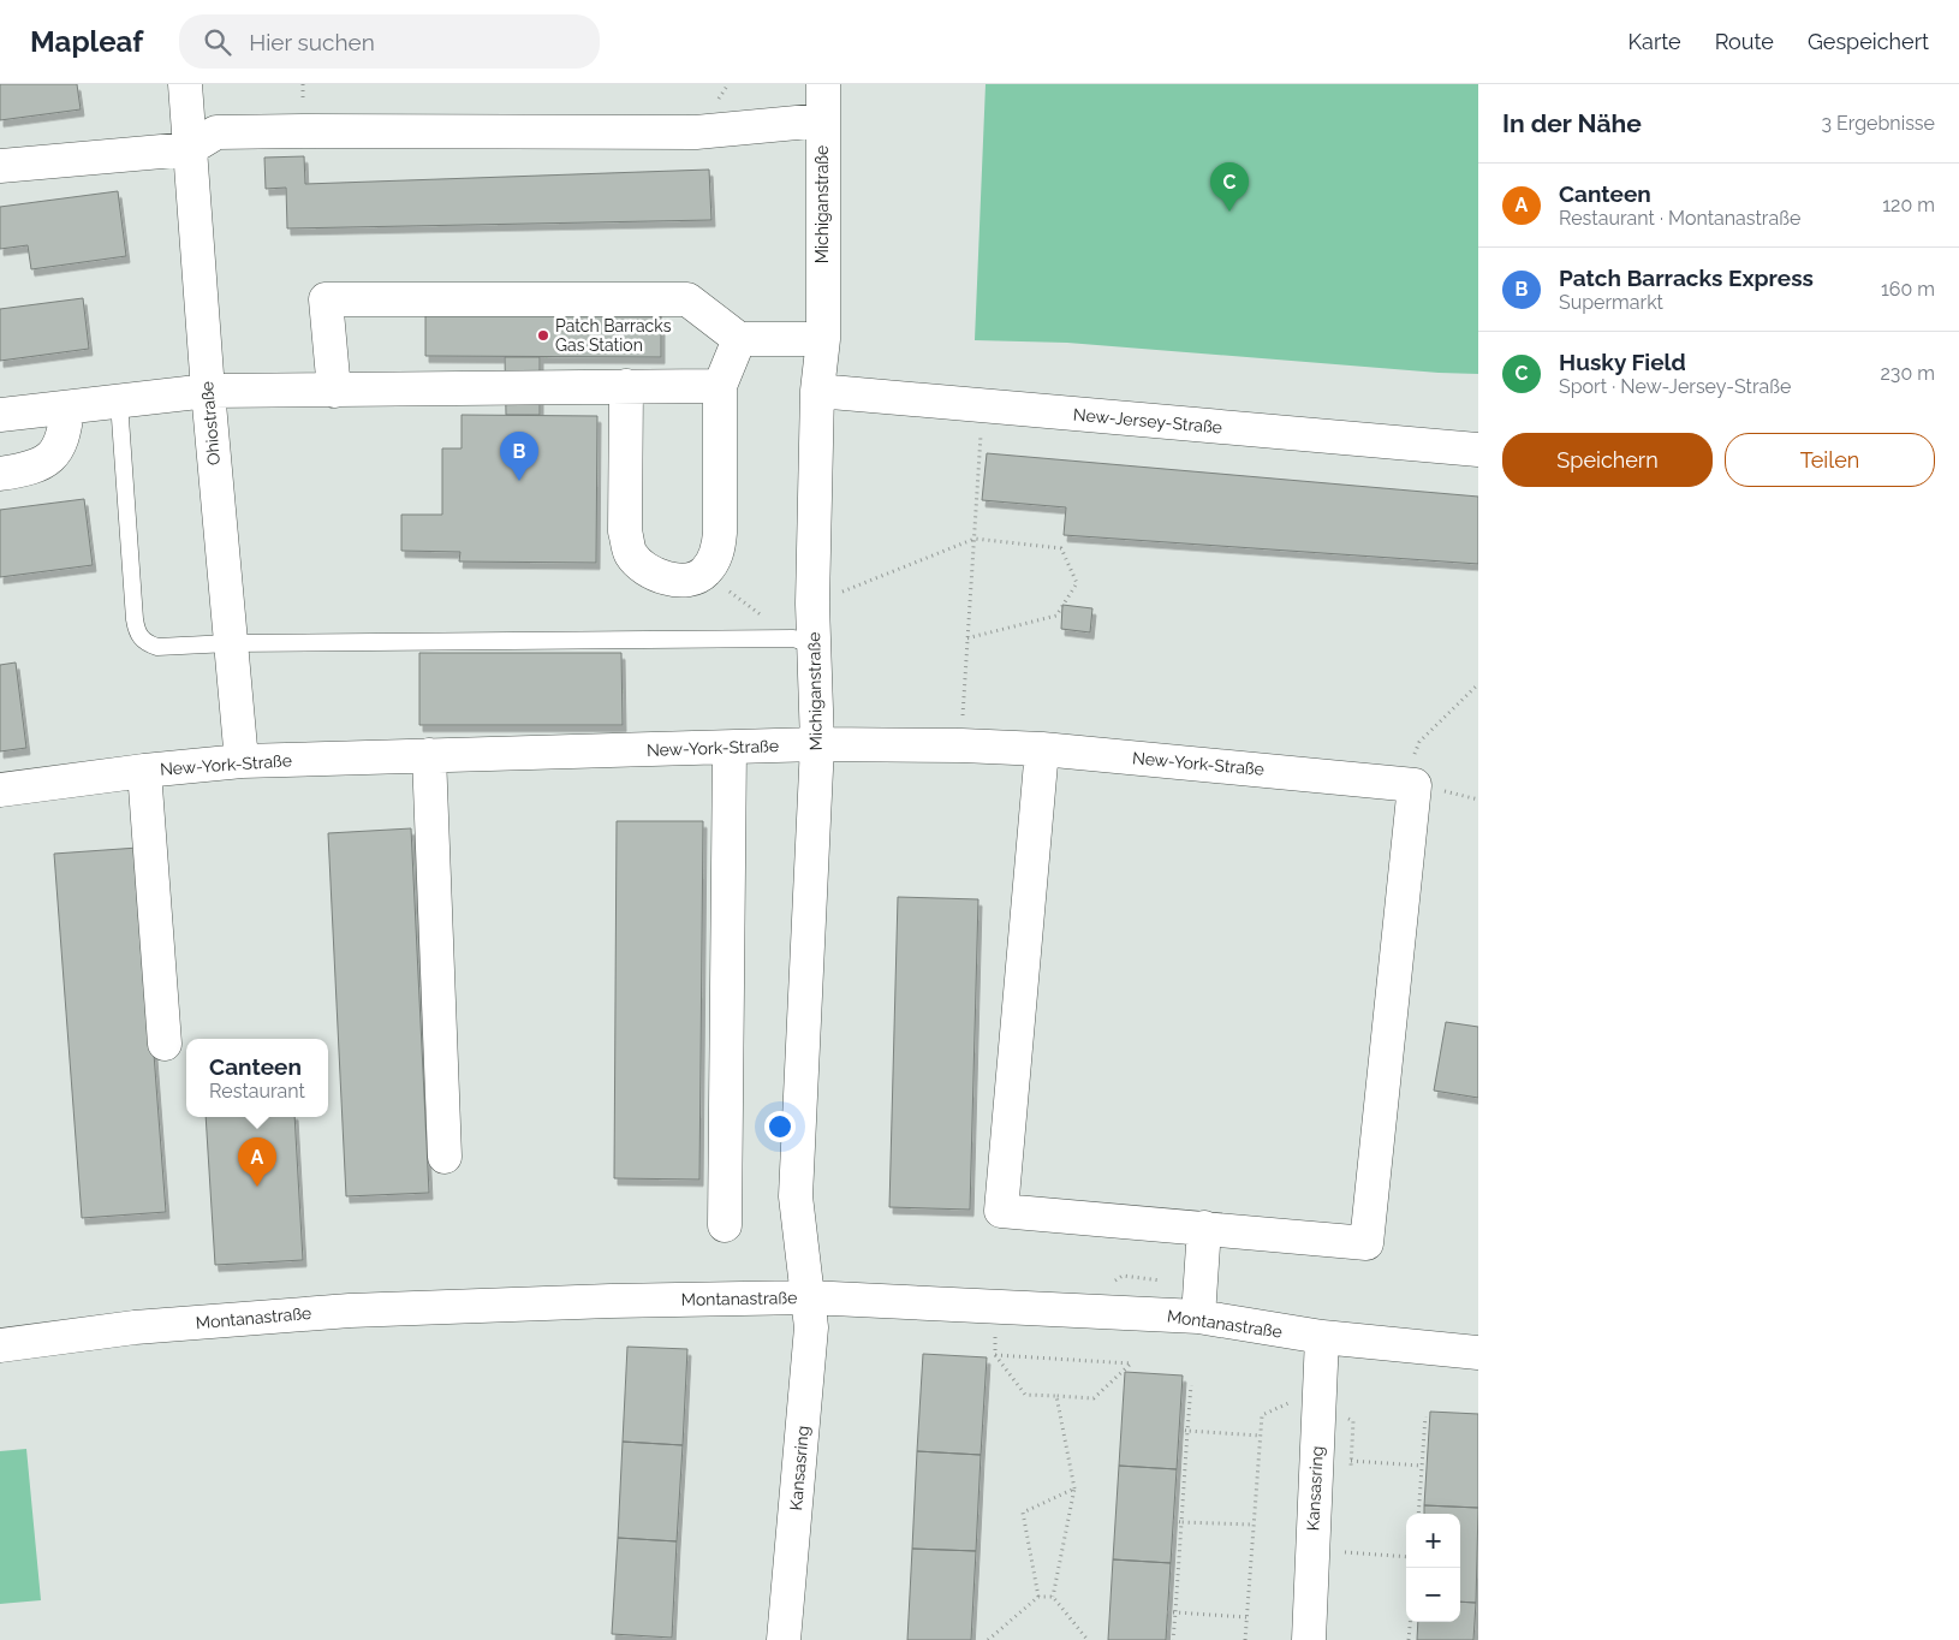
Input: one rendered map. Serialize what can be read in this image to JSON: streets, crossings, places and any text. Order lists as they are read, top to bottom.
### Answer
{
  "streets": {
    "street": [
      "Michiganstraße",
      "New-Jersey-Straße",
      "Ohiostraße",
      "New-York-Straße",
      "Montanastraße",
      "Kansasring"
    ]
  },
  "crossings": [
    ["Michiganstraße", "New-Jersey-Straße"],
    ["Michiganstraße", "New-York-Straße"],
    ["Michiganstraße", "Montanastraße"],
    ["Michiganstraße", "Kansasring"],
    ["Ohiostraße", "New-York-Straße"],
    ["Montanastraße", "Kansasring"]
  ],
  "places": ["Patch Barracks Gas Station"],
  "page": {
    "header": "Mapleaf",
    "search": "Hier suchen",
    "nav": ["Karte", "Route", "Gespeichert"],
    "heading": ["In der Nähe", "3 Ergebnisse"],
    "pins": ["C", "B", "A"],
    "list": [
      {
        "mark": "A",
        "name": "Canteen",
        "note": "Restaurant · Montanastraße",
        "value": "120 m"
      },
      {
        "mark": "B",
        "name": "Patch Barracks Express",
        "note": "Supermarkt",
        "value": "160 m"
      },
      {
        "mark": "C",
        "name": "Husky Field",
        "note": "Sport · New-Jersey-Straße",
        "value": "230 m"
      }
    ],
    "buttons": ["Speichern", "Teilen"],
    "popup": ["Canteen", "Restaurant"],
    "map_buttons": ["+", "−"]
  }
}
